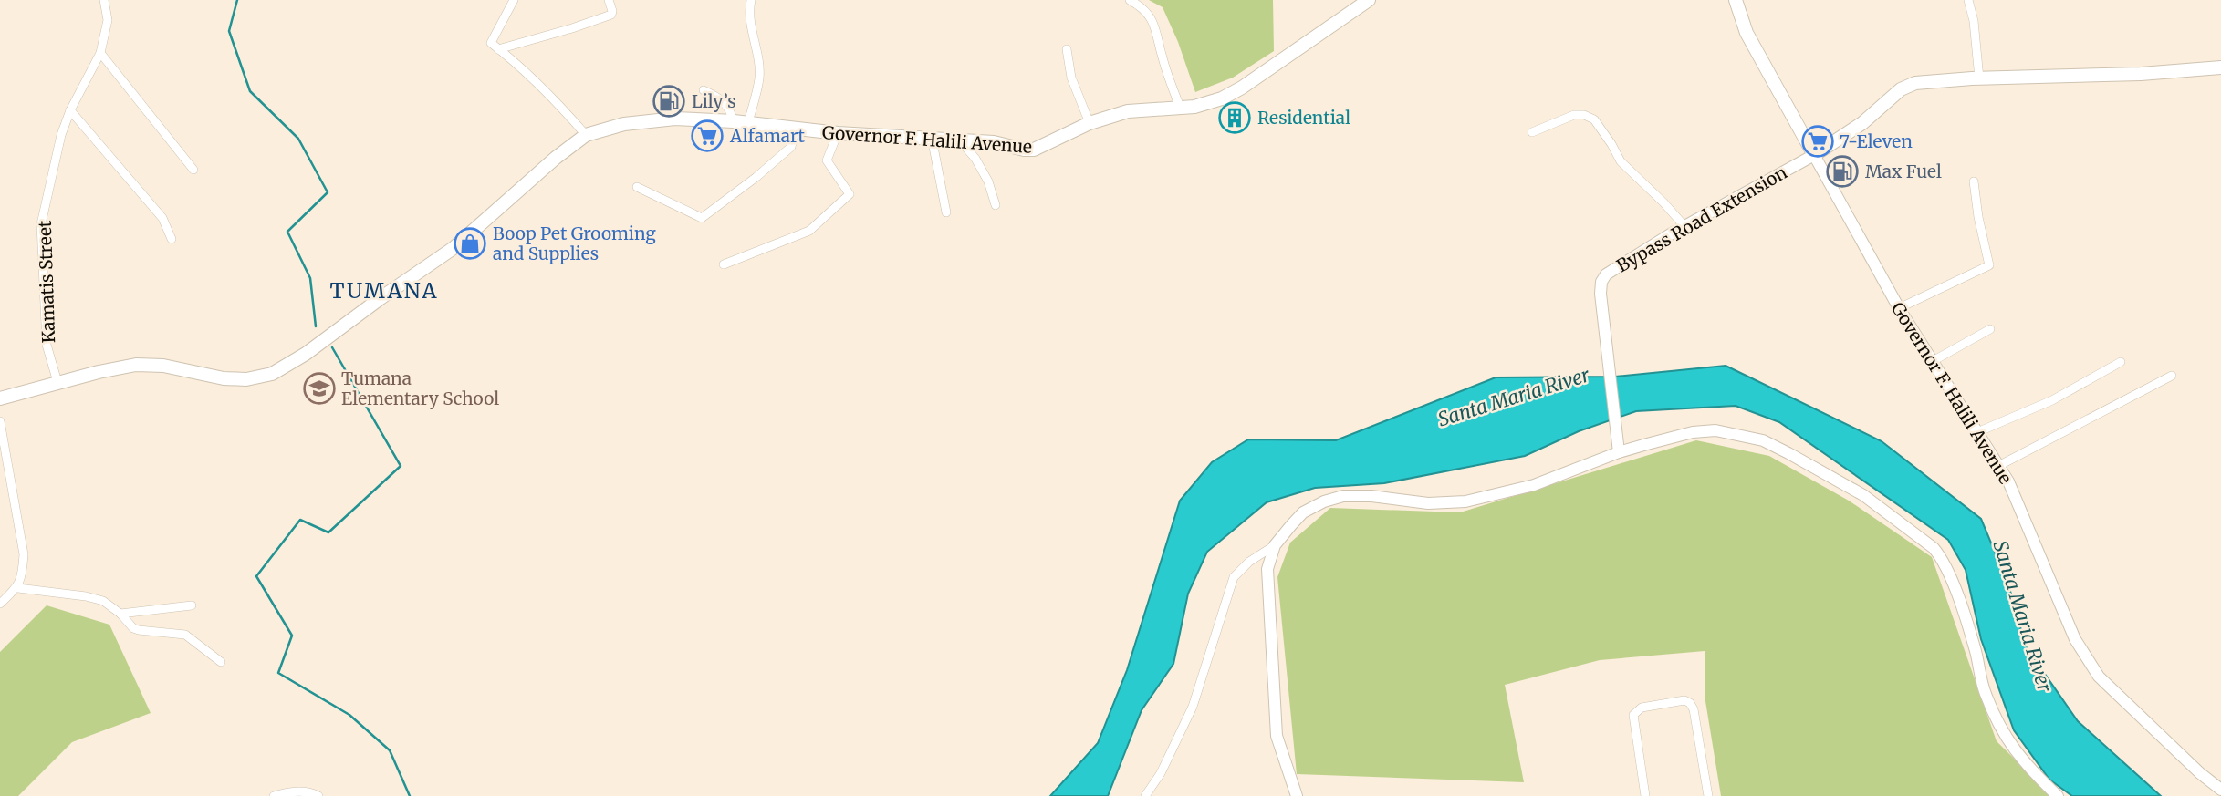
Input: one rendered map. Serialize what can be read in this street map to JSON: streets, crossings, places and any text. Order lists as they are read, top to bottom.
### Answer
{
  "streets": {
    "main road": ["Governor F. Halili Avenue", "Bypass Road Extension"],
    "street": ["Kamatis Street"]
  },
  "crossings": [
    ["Governor F. Halili Avenue", "Bypass Road Extension"],
    ["Governor F. Halili Avenue", "Kamatis Street"]
  ],
  "districts": ["TUMANA"],
  "water": ["Santa Maria River"],
  "places": {
    "fuel station": ["Lily’s", "Max Fuel"],
    "building": ["Residential"],
    "supermarket": ["Alfamart", "7-Eleven"],
    "shop": ["Boop Pet Grooming and Supplies"],
    "school or university": ["Tumana Elementary School"]
  }
}
